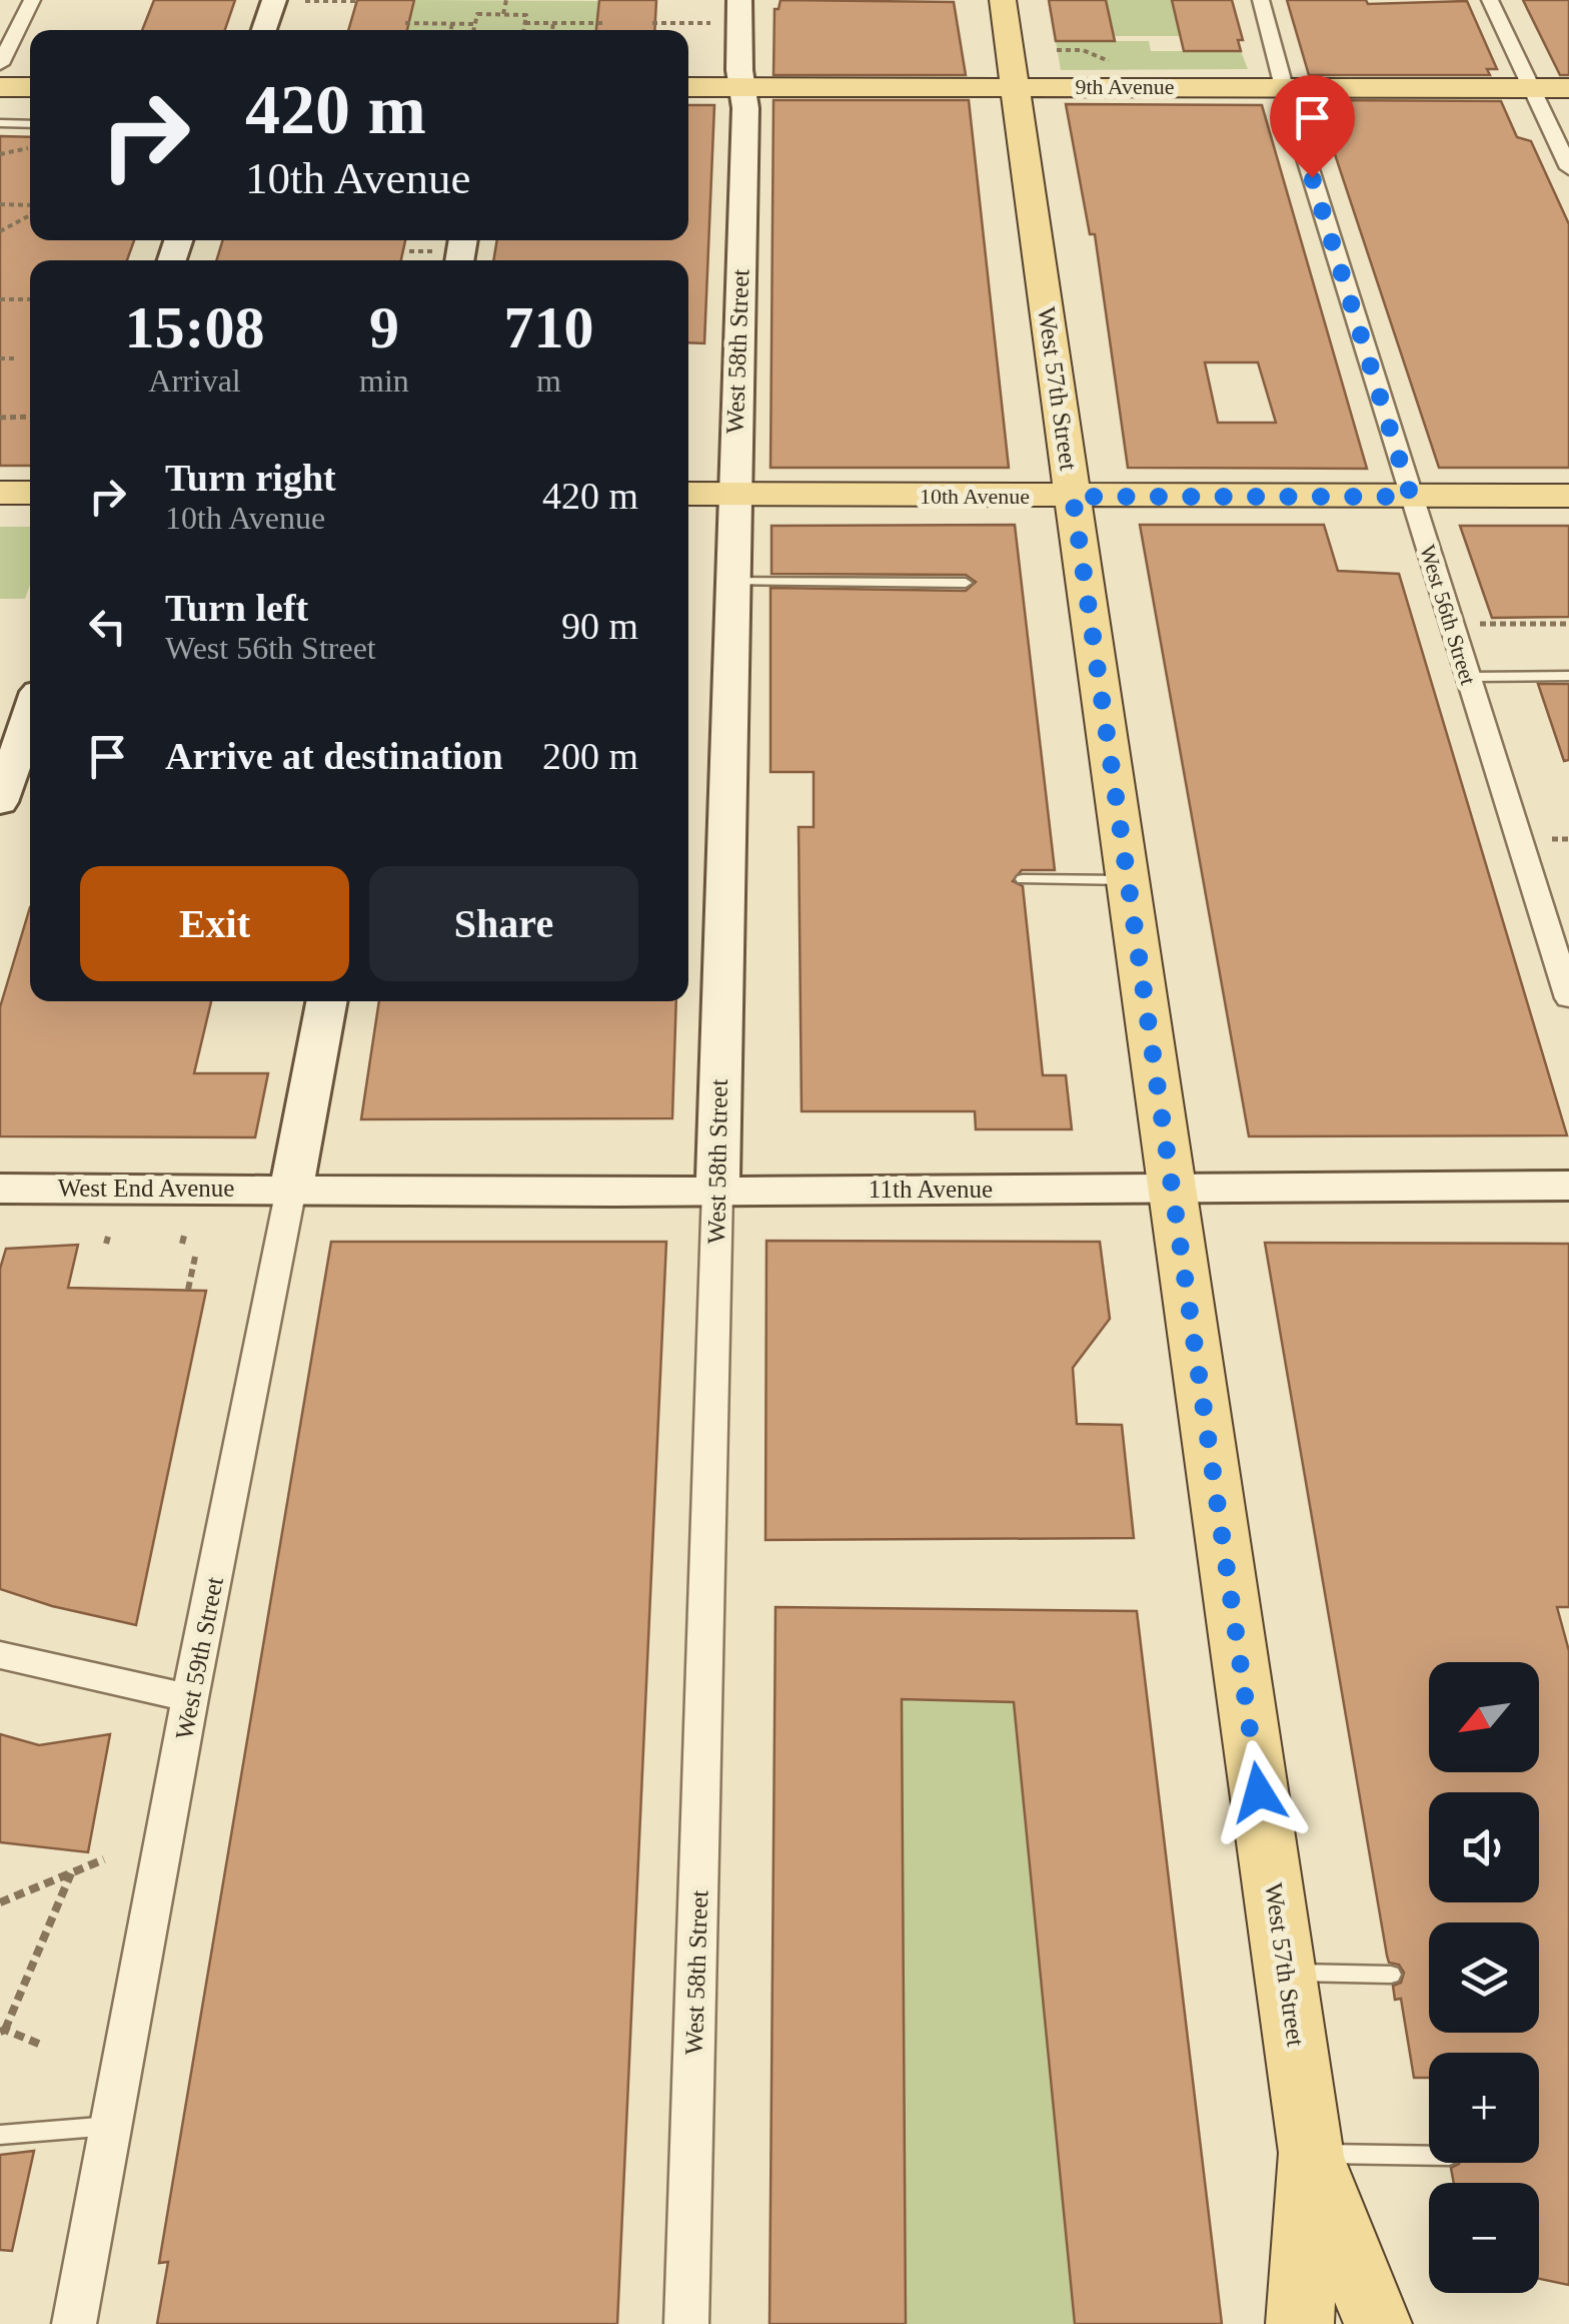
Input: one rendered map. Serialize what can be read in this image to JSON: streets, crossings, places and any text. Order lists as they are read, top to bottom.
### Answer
{
  "streets": {
    "main road": ["9th Avenue", "West 57th Street", "10th Avenue"],
    "street": [
      "West 58th Street",
      "West 56th Street",
      "West End Avenue",
      "11th Avenue",
      "West 59th Street"
    ]
  },
  "crossings": [
    ["9th Avenue", "West 58th Street"],
    ["9th Avenue", "West 57th Street"],
    ["9th Avenue", "West 56th Street"],
    ["West 58th Street", "10th Avenue"],
    ["West 58th Street", "11th Avenue"],
    ["West 57th Street", "10th Avenue"],
    ["West 57th Street", "11th Avenue"],
    ["10th Avenue", "West 56th Street"],
    ["West End Avenue", "11th Avenue"],
    ["West End Avenue", "West 59th Street"],
    ["11th Avenue", "West 59th Street"]
  ],
  "north": "bottom left",
  "page": {
    "turn": ["420 m", "10th Avenue"],
    "eta": [
      "15:08",
      "Arrival",
      "9",
      "min",
      "710",
      "m"
    ],
    "list": [
      {
        "name": "Turn right",
        "note": "10th Avenue",
        "value": "420 m"
      },
      {
        "name": "Turn left",
        "note": "West 56th Street",
        "value": "90 m"
      },
      {
        "name": "Arrive at destination",
        "value": "200 m"
      }
    ],
    "buttons": ["Exit", "Share"],
    "map_buttons": ["+", "−"]
  }
}
